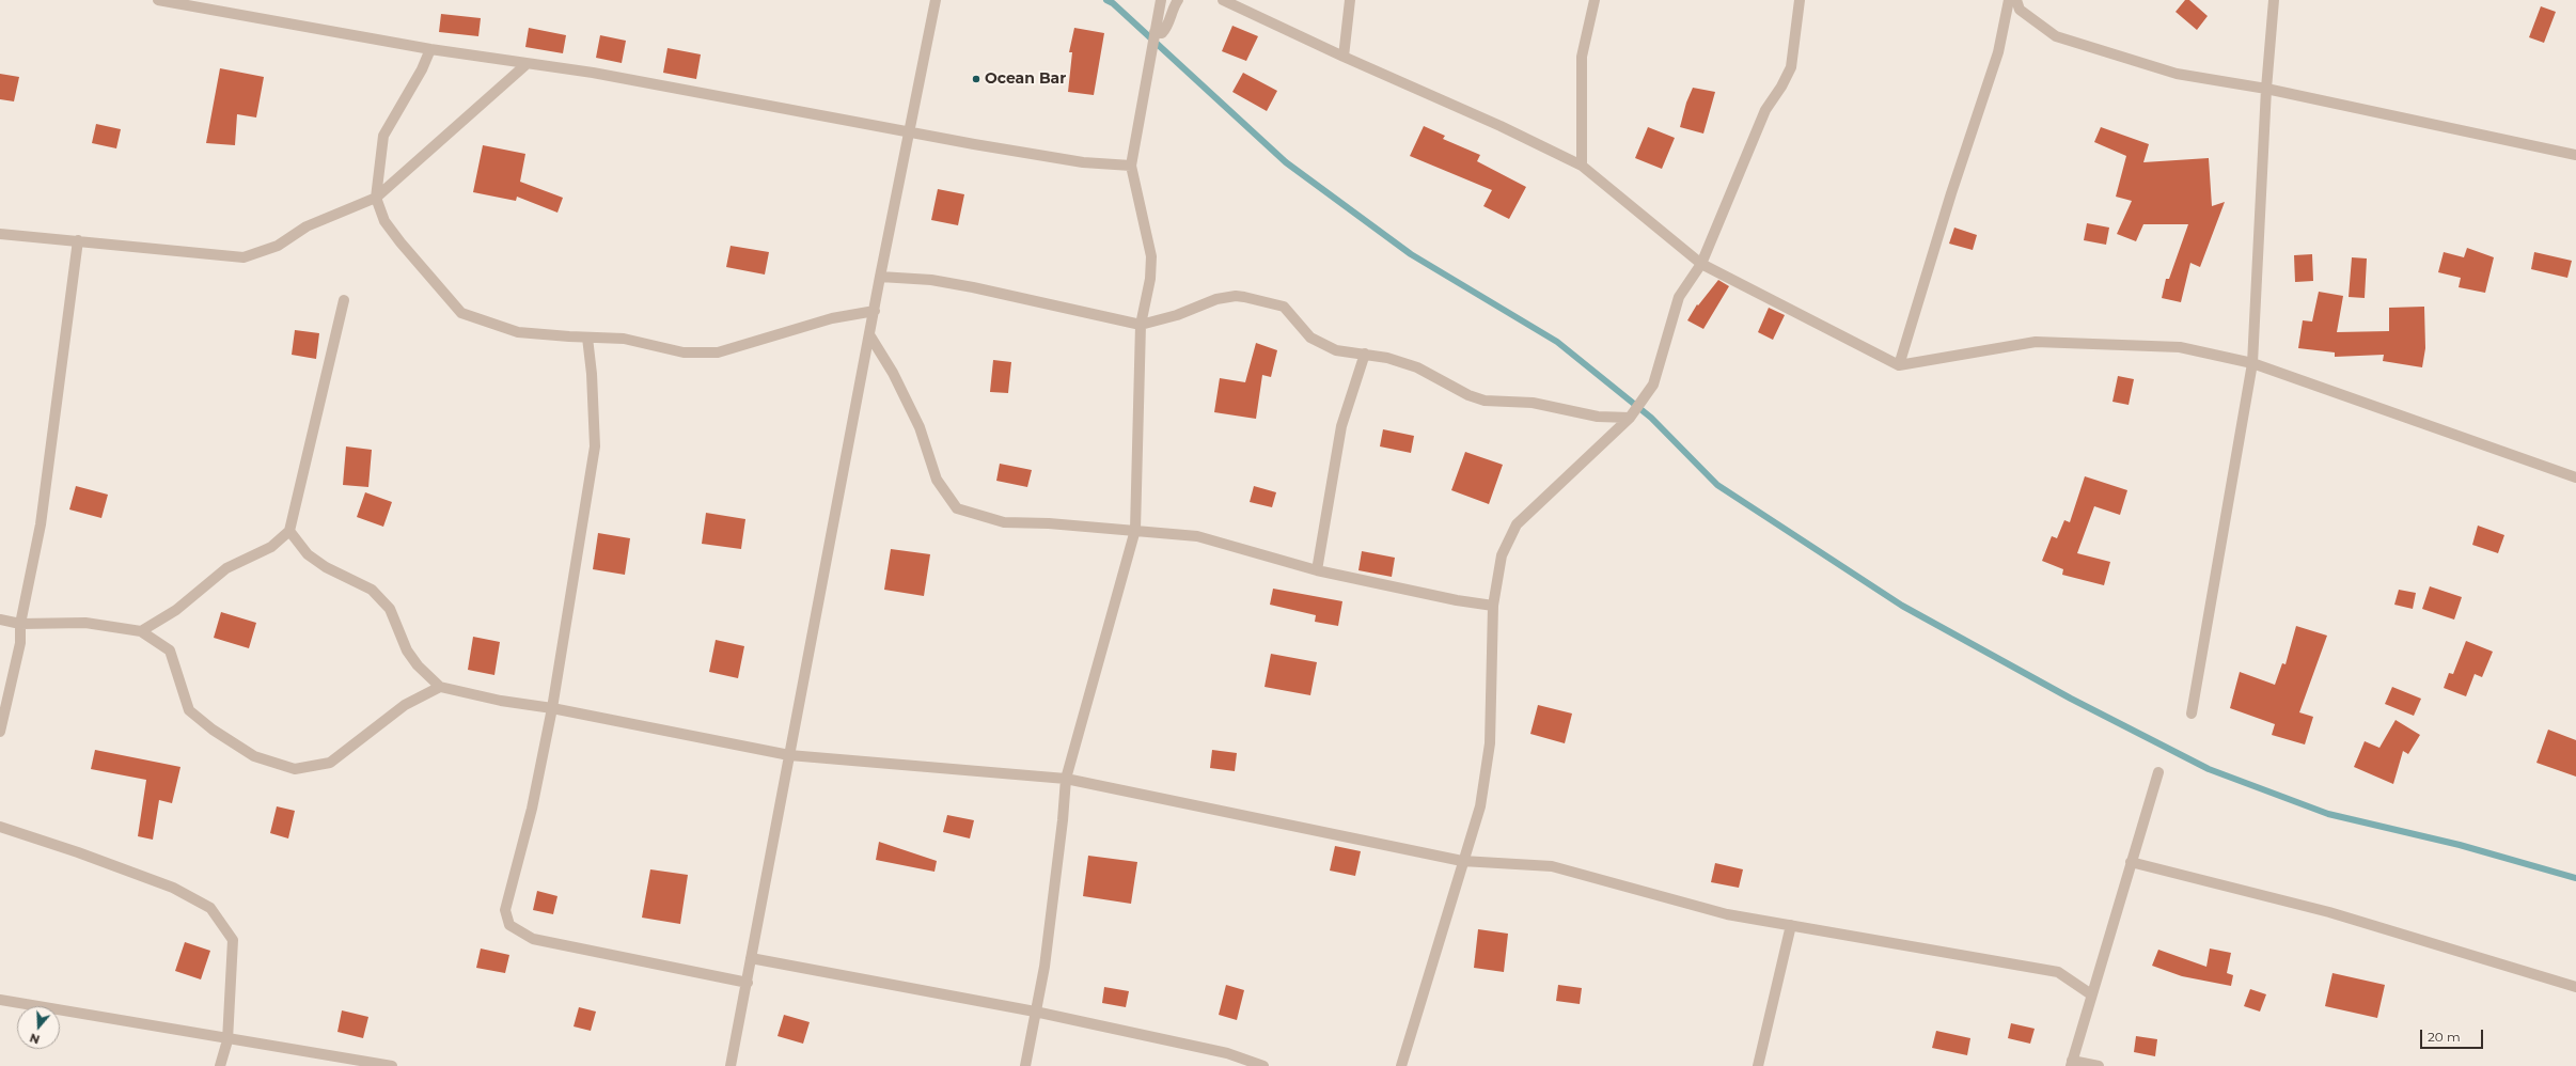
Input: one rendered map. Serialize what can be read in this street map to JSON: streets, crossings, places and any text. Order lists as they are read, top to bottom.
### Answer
{
  "places": ["Ocean Bar"],
  "scale_bar": "20 m",
  "north": "bottom"
}
